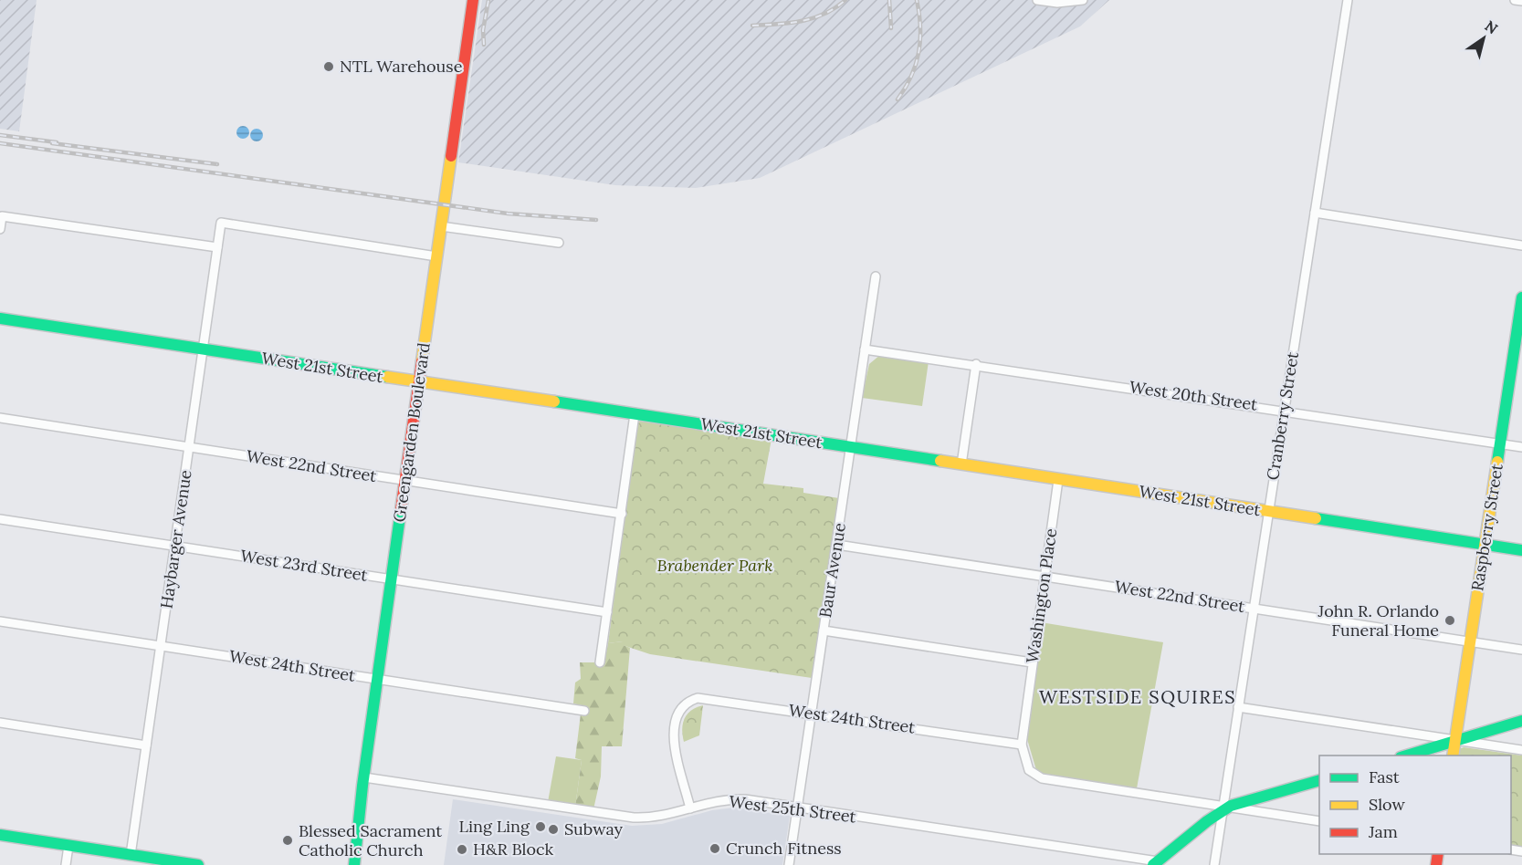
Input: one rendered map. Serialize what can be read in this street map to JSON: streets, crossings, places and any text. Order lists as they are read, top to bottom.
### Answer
{
  "streets": {
    "street": [
      "West 21st Street",
      "West 20th Street",
      "Cranberry Street",
      "Greengarden Boulevard",
      "West 22nd Street",
      "Raspberry Street",
      "Haybarger Avenue",
      "West 23rd Street",
      "Baur Avenue",
      "Washington Place",
      "West 24th Street",
      "West 25th Street"
    ]
  },
  "crossings": [
    ["West 21st Street", "Cranberry Street"],
    ["West 21st Street", "Greengarden Boulevard"],
    ["West 21st Street", "Raspberry Street"],
    ["West 21st Street", "Haybarger Avenue"],
    ["West 21st Street", "Baur Avenue"],
    ["West 21st Street", "Washington Place"],
    ["West 20th Street", "Cranberry Street"],
    ["West 20th Street", "Raspberry Street"],
    ["West 20th Street", "Baur Avenue"],
    ["Cranberry Street", "West 22nd Street"],
    ["Cranberry Street", "Washington Place"],
    ["Greengarden Boulevard", "West 22nd Street"],
    ["Greengarden Boulevard", "Haybarger Avenue"],
    ["Greengarden Boulevard", "West 23rd Street"],
    ["Greengarden Boulevard", "West 24th Street"],
    ["Greengarden Boulevard", "West 25th Street"],
    ["West 22nd Street", "Raspberry Street"],
    ["West 22nd Street", "Haybarger Avenue"],
    ["West 22nd Street", "Baur Avenue"],
    ["West 22nd Street", "Washington Place"],
    ["Haybarger Avenue", "West 23rd Street"],
    ["Haybarger Avenue", "West 24th Street"],
    ["Baur Avenue", "West 24th Street"],
    ["Baur Avenue", "West 25th Street"],
    ["Washington Place", "West 24th Street"],
    ["West 24th Street", "West 25th Street"]
  ],
  "districts": ["WESTSIDE SQUIRES"],
  "parks": ["Brabender Park"],
  "places": [
    "NTL Warehouse",
    "John R. Orlando Funeral Home",
    "Ling Ling",
    "Subway",
    "Blessed Sacrament Catholic Church",
    "Crunch Fitness",
    "H&R Block"
  ],
  "legend": ["Fast", "Slow", "Jam"],
  "north": "top right"
}
